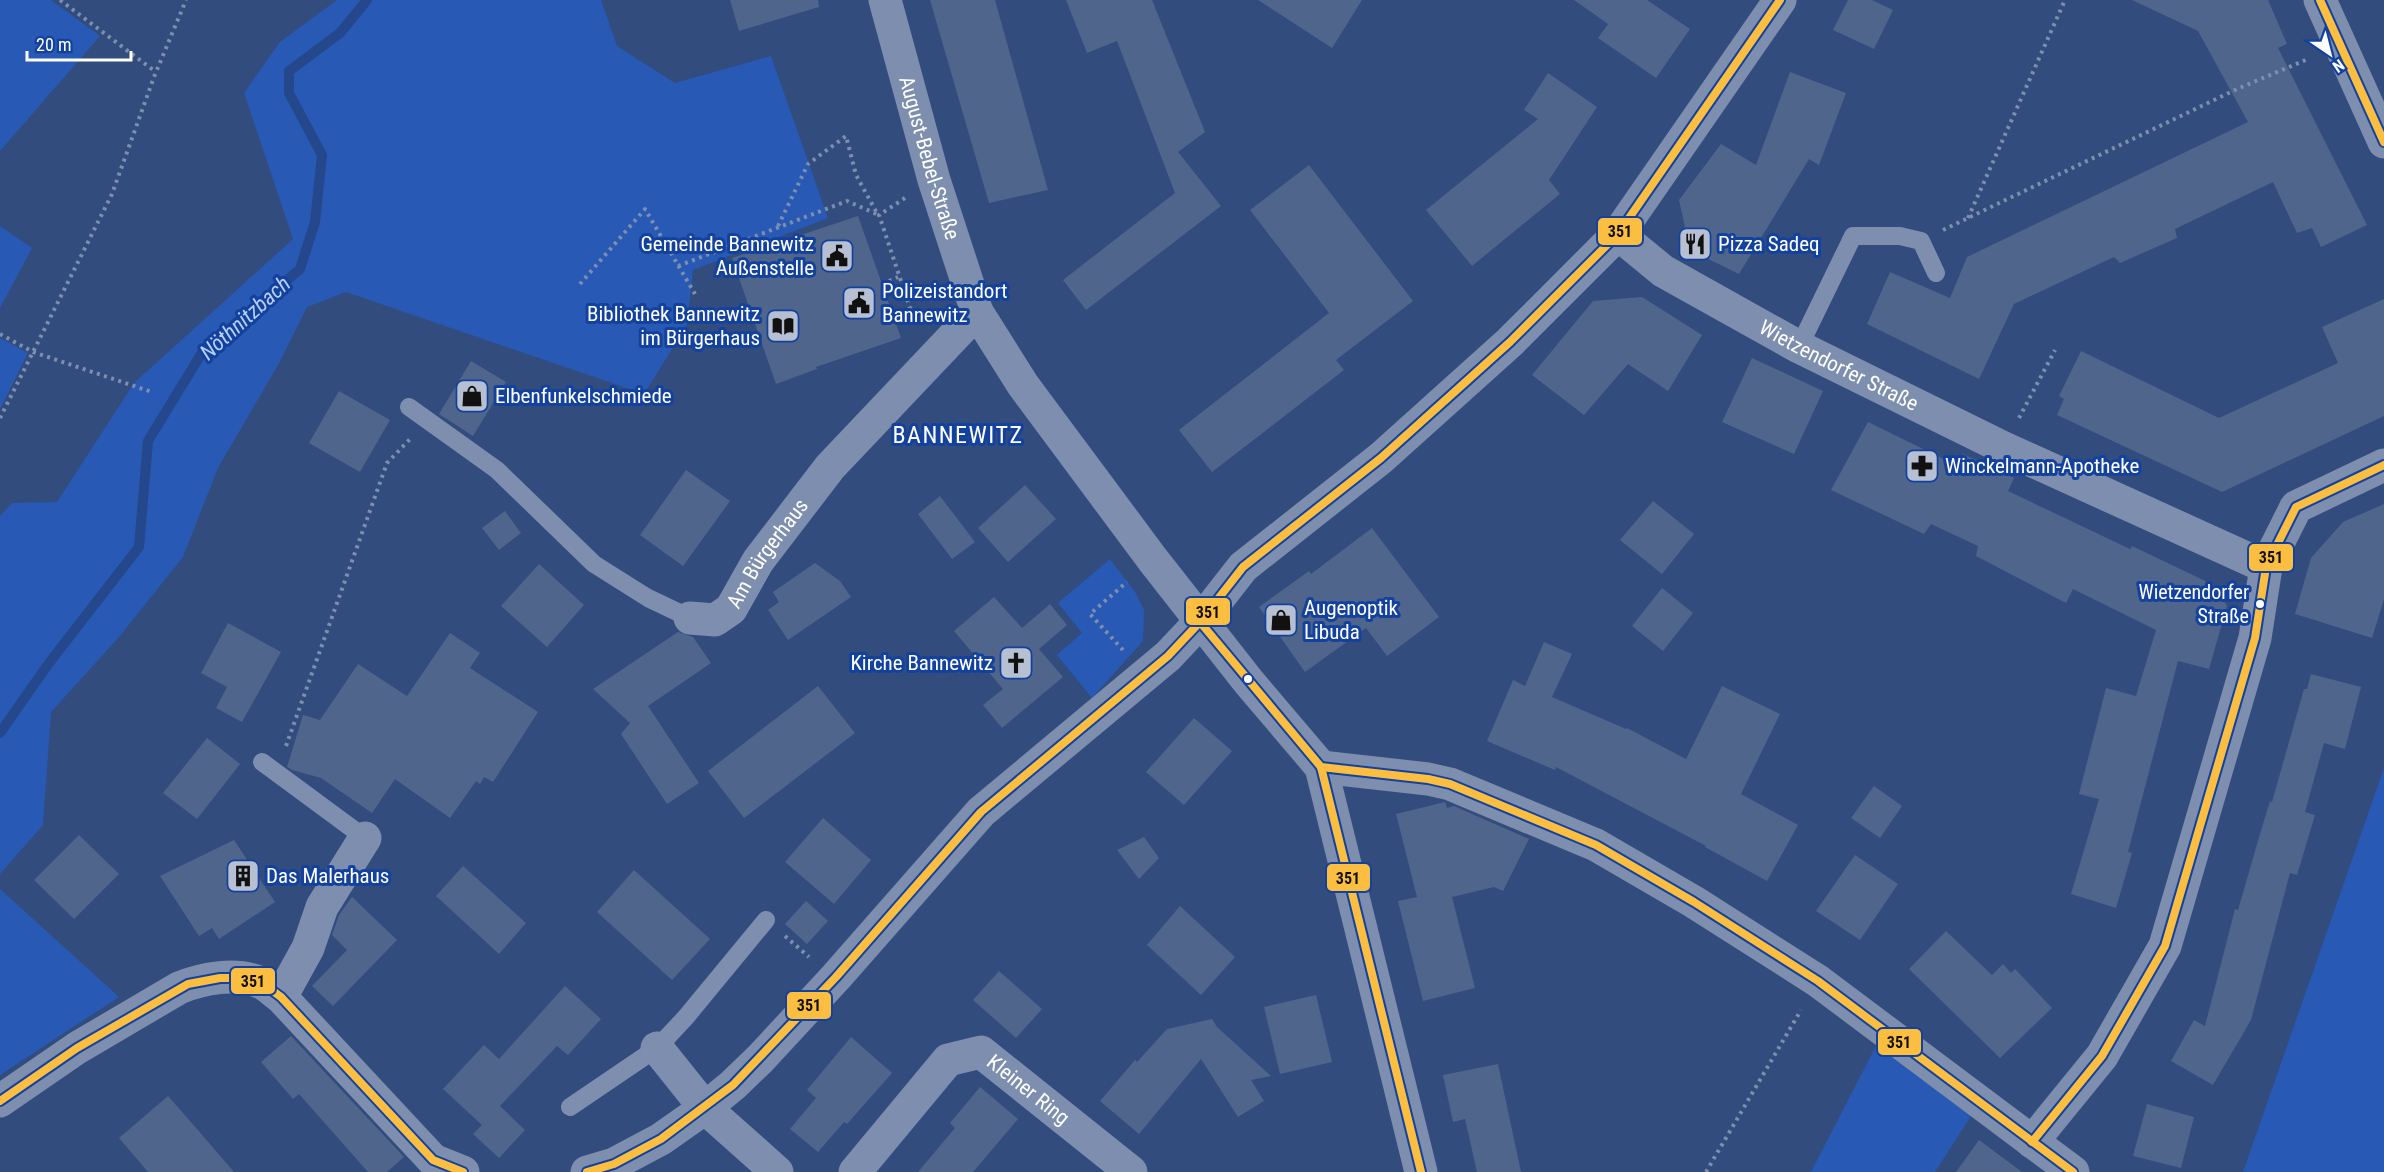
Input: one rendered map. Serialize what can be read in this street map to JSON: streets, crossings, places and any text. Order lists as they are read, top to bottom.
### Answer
{
  "streets": {
    "street": [
      "August-Bebel-Straße",
      "Wietzendorfer Straße",
      "Am Bürgerhaus",
      "Kleiner Ring"
    ]
  },
  "crossings": [
    ["August-Bebel-Straße", "Am Bürgerhaus"]
  ],
  "districts": ["BANNEWITZ"],
  "water": ["Nöthnitzbach"],
  "places": {
    "restaurant": ["Pizza Sadeq"],
    "public building": ["Gemeinde Bannewitz Außenstelle", "Polizeistandort Bannewitz"],
    "library": ["Bibliothek Bannewitz im Bürgerhaus"],
    "shop": ["Elbenfunkelschmiede", "Augenoptik Libuda"],
    "pharmacy": ["Winckelmann-Apotheke"],
    "other": ["Wietzendorfer Straße"],
    "church": ["Kirche Bannewitz"],
    "building": ["Das Malerhaus"]
  },
  "lines": ["transit line 351"],
  "scale_bar": "20 m",
  "north": "bottom right"
}
